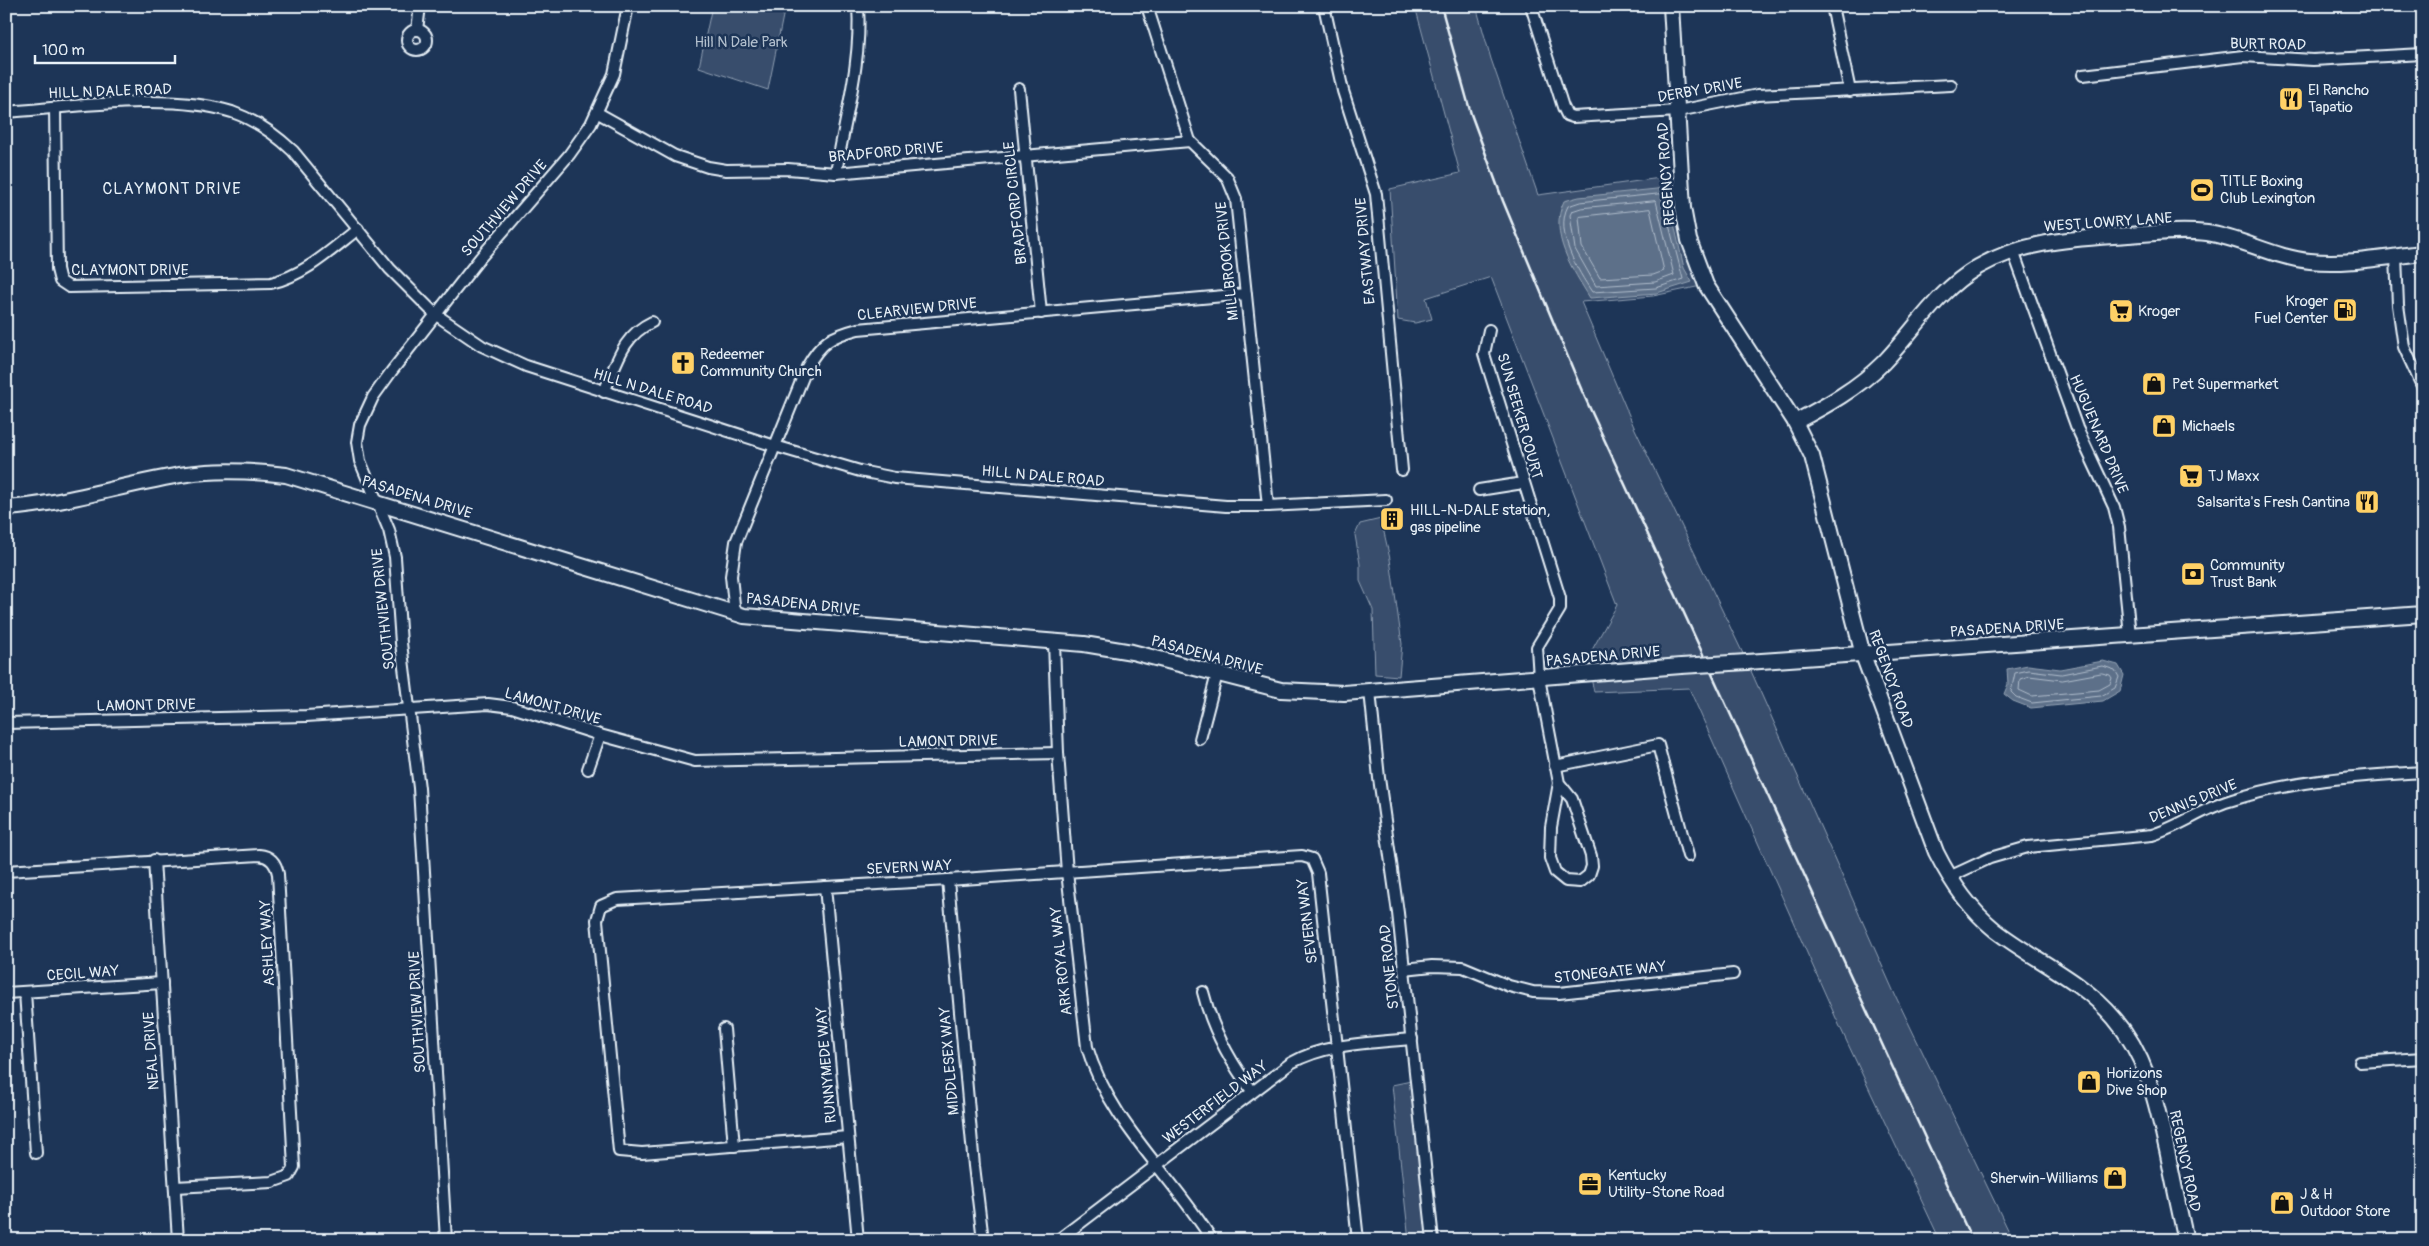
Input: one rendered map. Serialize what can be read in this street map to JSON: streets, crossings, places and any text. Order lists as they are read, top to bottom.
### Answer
{
  "streets": {
    "street": [
      "BURT ROAD",
      "DERBY DRIVE",
      "HILL N DALE ROAD",
      "BRADFORD DRIVE",
      "REGENCY ROAD",
      "BRADFORD CIRCLE",
      "SOUTHVIEW DRIVE",
      "WEST LOWRY LANE",
      "EASTWAY DRIVE",
      "MILLBROOK DRIVE",
      "CLAYMONT DRIVE",
      "CLEARVIEW DRIVE",
      "SUN SEEKER COURT",
      "HUGUENARD DRIVE",
      "PASADENA DRIVE",
      "LAMONT DRIVE",
      "DENNIS DRIVE",
      "SEVERN WAY",
      "ASHLEY WAY",
      "ARK ROYAL WAY",
      "STONE ROAD",
      "STONEGATE WAY",
      "CECIL WAY",
      "NEAL DRIVE",
      "MIDDLESEX WAY",
      "RUNNYMEDE WAY",
      "WESTERFIELD WAY"
    ]
  },
  "crossings": [
    ["DERBY DRIVE", "REGENCY ROAD"],
    ["HILL N DALE ROAD", "SOUTHVIEW DRIVE"],
    ["HILL N DALE ROAD", "MILLBROOK DRIVE"],
    ["HILL N DALE ROAD", "CLAYMONT DRIVE"],
    ["HILL N DALE ROAD", "CLEARVIEW DRIVE"],
    ["BRADFORD DRIVE", "BRADFORD CIRCLE"],
    ["BRADFORD DRIVE", "SOUTHVIEW DRIVE"],
    ["BRADFORD DRIVE", "MILLBROOK DRIVE"],
    ["REGENCY ROAD", "WEST LOWRY LANE"],
    ["REGENCY ROAD", "PASADENA DRIVE"],
    ["REGENCY ROAD", "DENNIS DRIVE"],
    ["BRADFORD CIRCLE", "CLEARVIEW DRIVE"],
    ["SOUTHVIEW DRIVE", "PASADENA DRIVE"],
    ["SOUTHVIEW DRIVE", "LAMONT DRIVE"],
    ["WEST LOWRY LANE", "HUGUENARD DRIVE"],
    ["MILLBROOK DRIVE", "CLEARVIEW DRIVE"],
    ["CLEARVIEW DRIVE", "PASADENA DRIVE"],
    ["SUN SEEKER COURT", "PASADENA DRIVE"],
    ["HUGUENARD DRIVE", "PASADENA DRIVE"],
    ["PASADENA DRIVE", "ARK ROYAL WAY"],
    ["PASADENA DRIVE", "STONE ROAD"],
    ["LAMONT DRIVE", "ARK ROYAL WAY"],
    ["SEVERN WAY", "ARK ROYAL WAY"],
    ["SEVERN WAY", "MIDDLESEX WAY"],
    ["SEVERN WAY", "RUNNYMEDE WAY"],
    ["SEVERN WAY", "WESTERFIELD WAY"],
    ["ASHLEY WAY", "NEAL DRIVE"],
    ["ARK ROYAL WAY", "WESTERFIELD WAY"],
    ["STONE ROAD", "STONEGATE WAY"],
    ["STONE ROAD", "WESTERFIELD WAY"],
    ["CECIL WAY", "NEAL DRIVE"]
  ],
  "districts": ["CLAYMONT DRIVE"],
  "parks": ["Hill N Dale Park"],
  "places": {
    "restaurant": ["El Rancho Tapatio", "Salsarita's Fresh Cantina"],
    "sports": ["TITLE Boxing Club Lexington"],
    "fuel station": ["Kroger Fuel Center"],
    "supermarket": ["Kroger", "TJ Maxx"],
    "church": ["Redeemer Community Church"],
    "shop": [
      "Pet Supermarket",
      "Michaels",
      "Horizons Dive Shop",
      "Sherwin-Williams",
      "J & H Outdoor Store"
    ],
    "building": ["HILL-N-DALE station, gas pipeline"],
    "bank": ["Community Trust Bank"],
    "office": ["Kentucky Utility-Stone Road"]
  },
  "scale_bar": "100 m"
}
